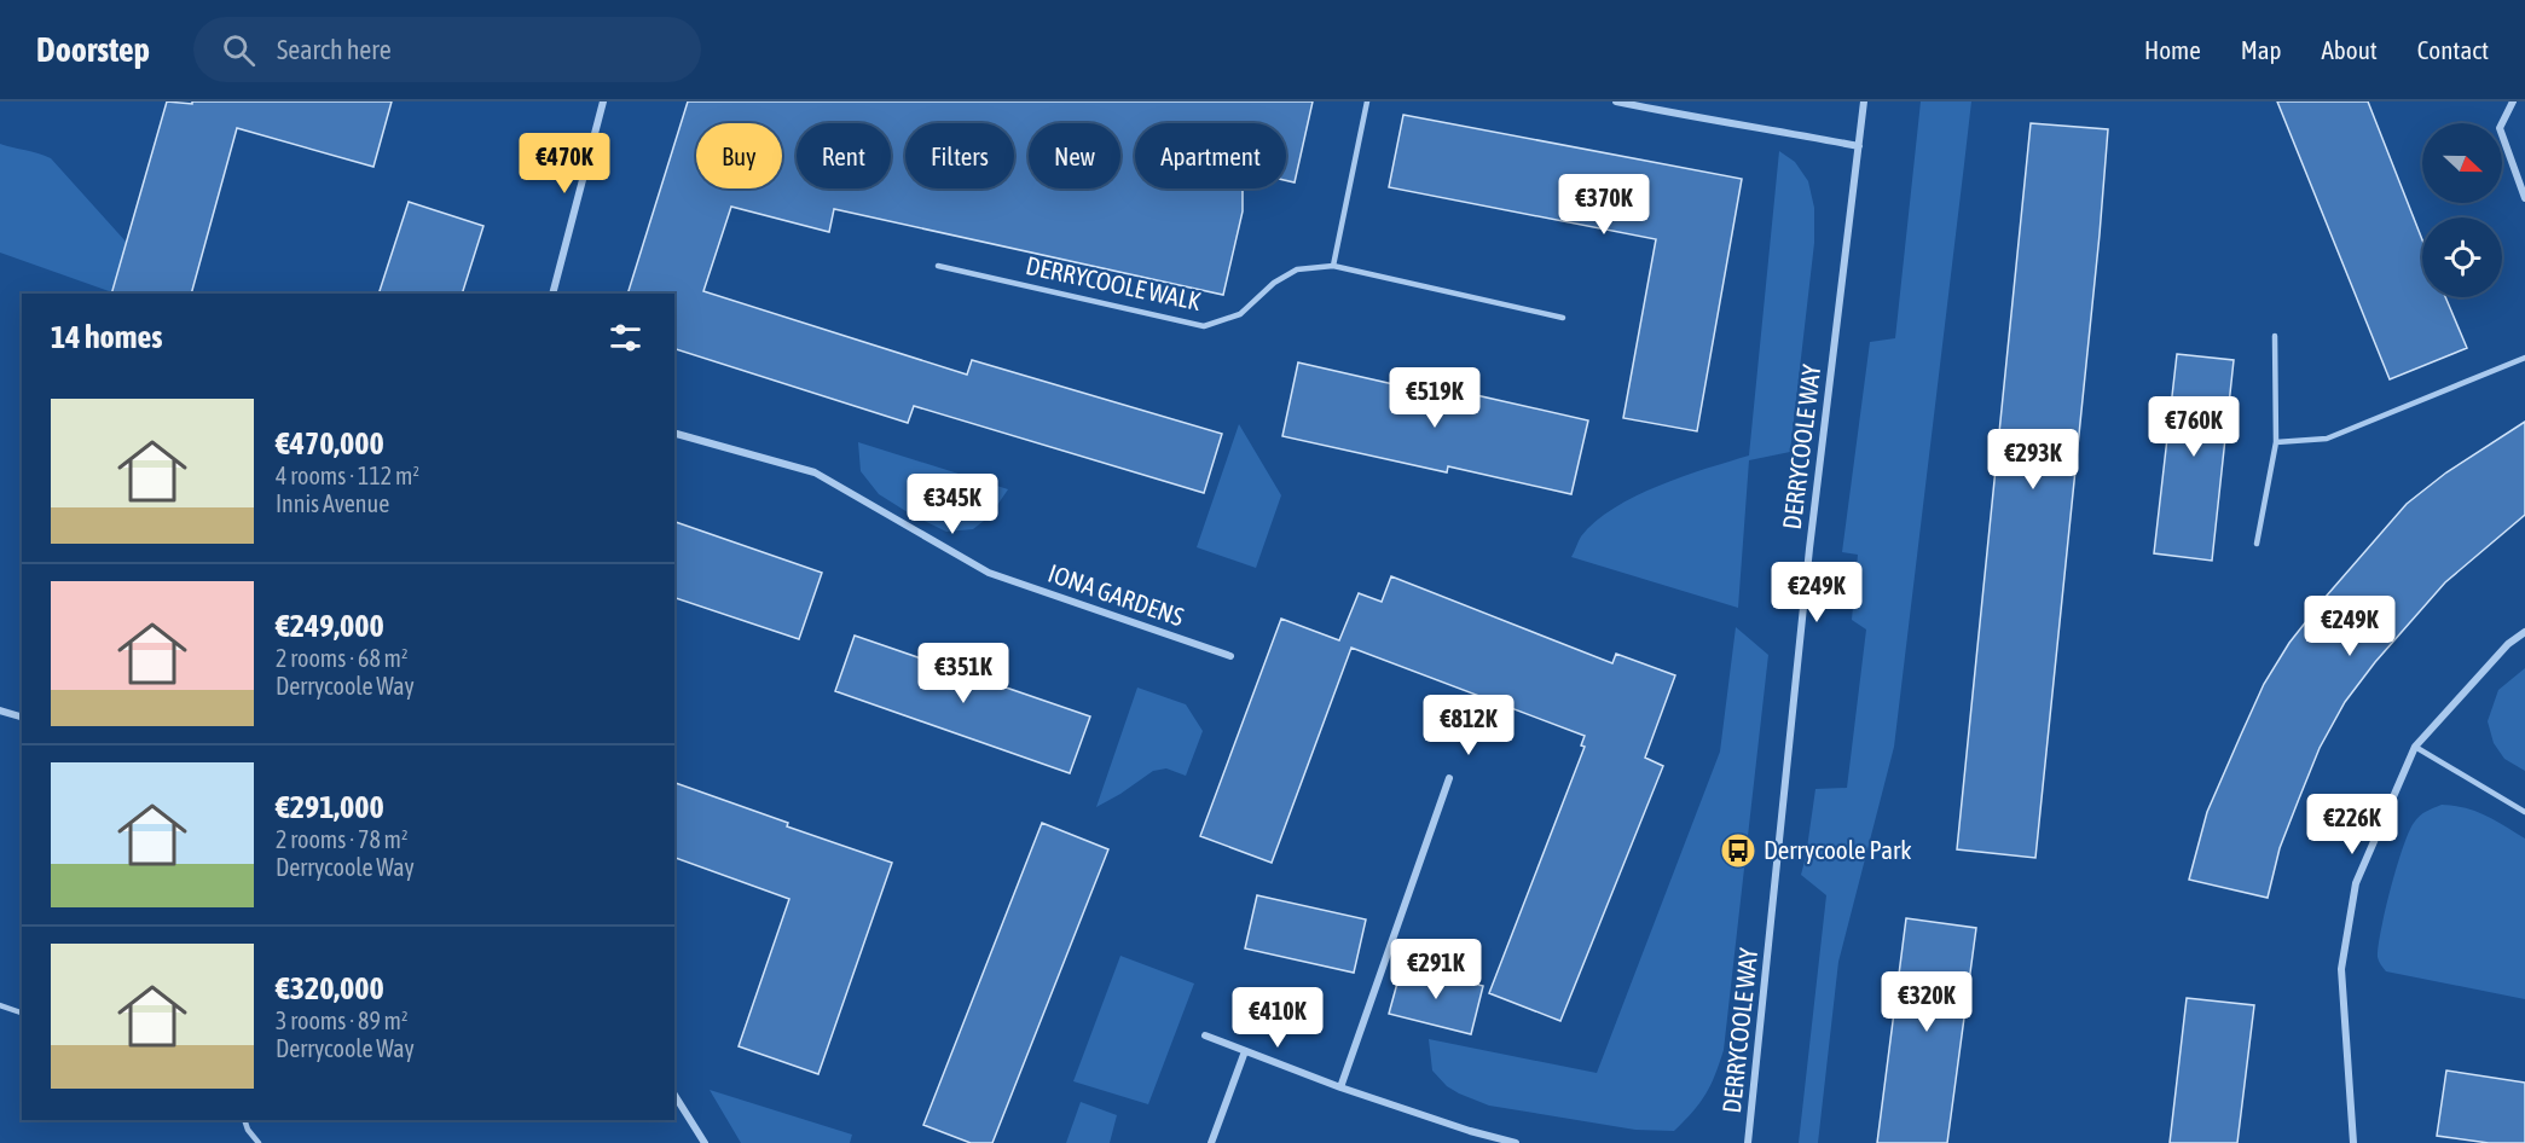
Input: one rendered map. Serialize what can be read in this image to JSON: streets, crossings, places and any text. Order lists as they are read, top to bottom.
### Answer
{
  "streets": {
    "street": ["DERRYCOOLE WAY", "IONA GARDENS"],
    "lane": ["DERRYCOOLE WALK"]
  },
  "places": {
    "bus stop": ["Derrycoole Park"]
  },
  "north": "right",
  "page": {
    "header": "Doorstep",
    "search": "Search here",
    "nav": [
      "Home",
      "Map",
      "About",
      "Contact"
    ],
    "chip": [
      "Buy",
      "Rent",
      "Filters",
      "New",
      "Apartment"
    ],
    "price": [
      "€470K",
      "€370K",
      "€519K",
      "€760K",
      "€293K",
      "€345K",
      "€249K",
      "€249K",
      "€351K",
      "€812K",
      "€226K",
      "€291K",
      "€320K",
      "€410K"
    ],
    "heading": "14 homes",
    "list": [
      {
        "name": "€470,000",
        "note": "4 rooms · 112 m² · Innis Avenue"
      },
      {
        "name": "€249,000",
        "note": "2 rooms · 68 m² · Derrycoole Way"
      },
      {
        "name": "€291,000",
        "note": "2 rooms · 78 m² · Derrycoole Way"
      },
      {
        "name": "€320,000",
        "note": "3 rooms · 89 m² · Derrycoole Way"
      }
    ]
  }
}
